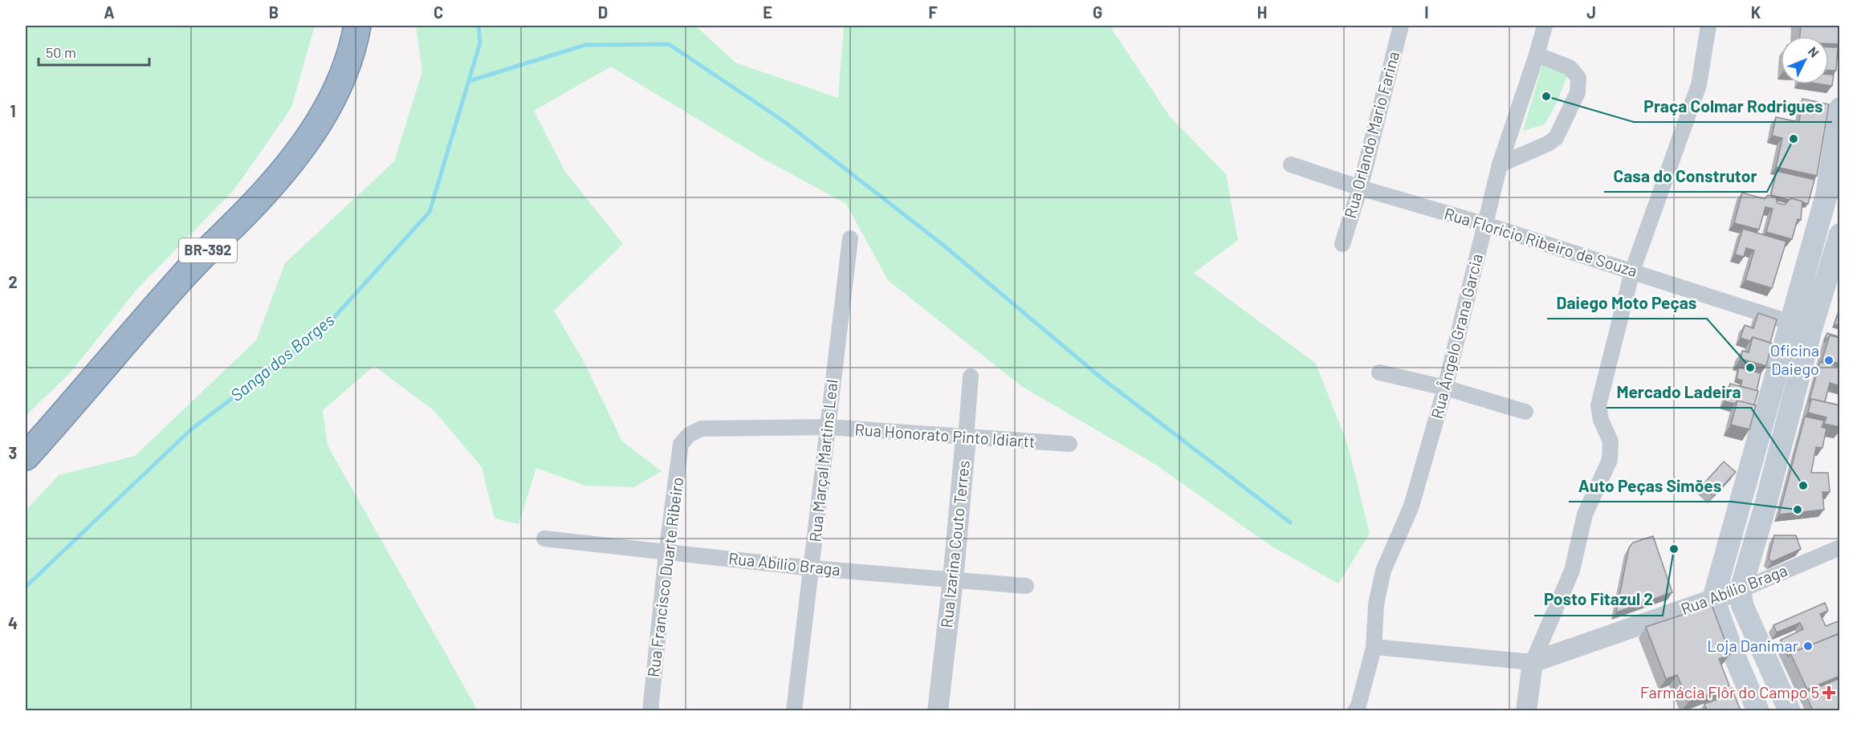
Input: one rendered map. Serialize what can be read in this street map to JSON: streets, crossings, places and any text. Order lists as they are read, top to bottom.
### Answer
{
  "streets": {
    "highway": ["BR-392"],
    "street": [
      "Rua Orlando Mario Farina",
      "Rua Florício Ribeiro de Souza",
      "Rua Ângelo Grana Garcia",
      "Rua Honorato Pinto Idiartt",
      "Rua Marçal Martins Leal",
      "Rua Izarina Couto Terres",
      "Rua Abílio Braga",
      "Rua Francisco Duarte Ribeiro"
    ]
  },
  "crossings": [
    ["Rua Orlando Mario Farina", "Rua Florício Ribeiro de Souza"],
    ["Rua Florício Ribeiro de Souza", "Rua Ângelo Grana Garcia"],
    ["Rua Ângelo Grana Garcia", "Rua Abílio Braga"],
    ["Rua Honorato Pinto Idiartt", "Rua Marçal Martins Leal"],
    ["Rua Honorato Pinto Idiartt", "Rua Izarina Couto Terres"],
    ["Rua Honorato Pinto Idiartt", "Rua Francisco Duarte Ribeiro"],
    ["Rua Marçal Martins Leal", "Rua Abílio Braga"],
    ["Rua Izarina Couto Terres", "Rua Abílio Braga"],
    ["Rua Abílio Braga", "Rua Francisco Duarte Ribeiro"]
  ],
  "water": ["Sanga dos Borges"],
  "places": {
    "other": [
      "Praça Colmar Rodrigues",
      "Casa do Construtor",
      "Oficina Daiego",
      "Daiego Moto Peças",
      "Mercado Ladeira",
      "Auto Peças Simões",
      "Posto Fitazul 2",
      "Loja Danimar"
    ],
    "health": ["Farmácia Flôr do Campo 5"]
  },
  "scale_bar": "50 m",
  "north": "top right",
  "grid": {
    "columns": [
      "A",
      "B",
      "C",
      "D",
      "E",
      "F",
      "G",
      "H",
      "I",
      "J",
      "K"
    ],
    "rows": [
      "1",
      "2",
      "3",
      "4"
    ]
  }
}
